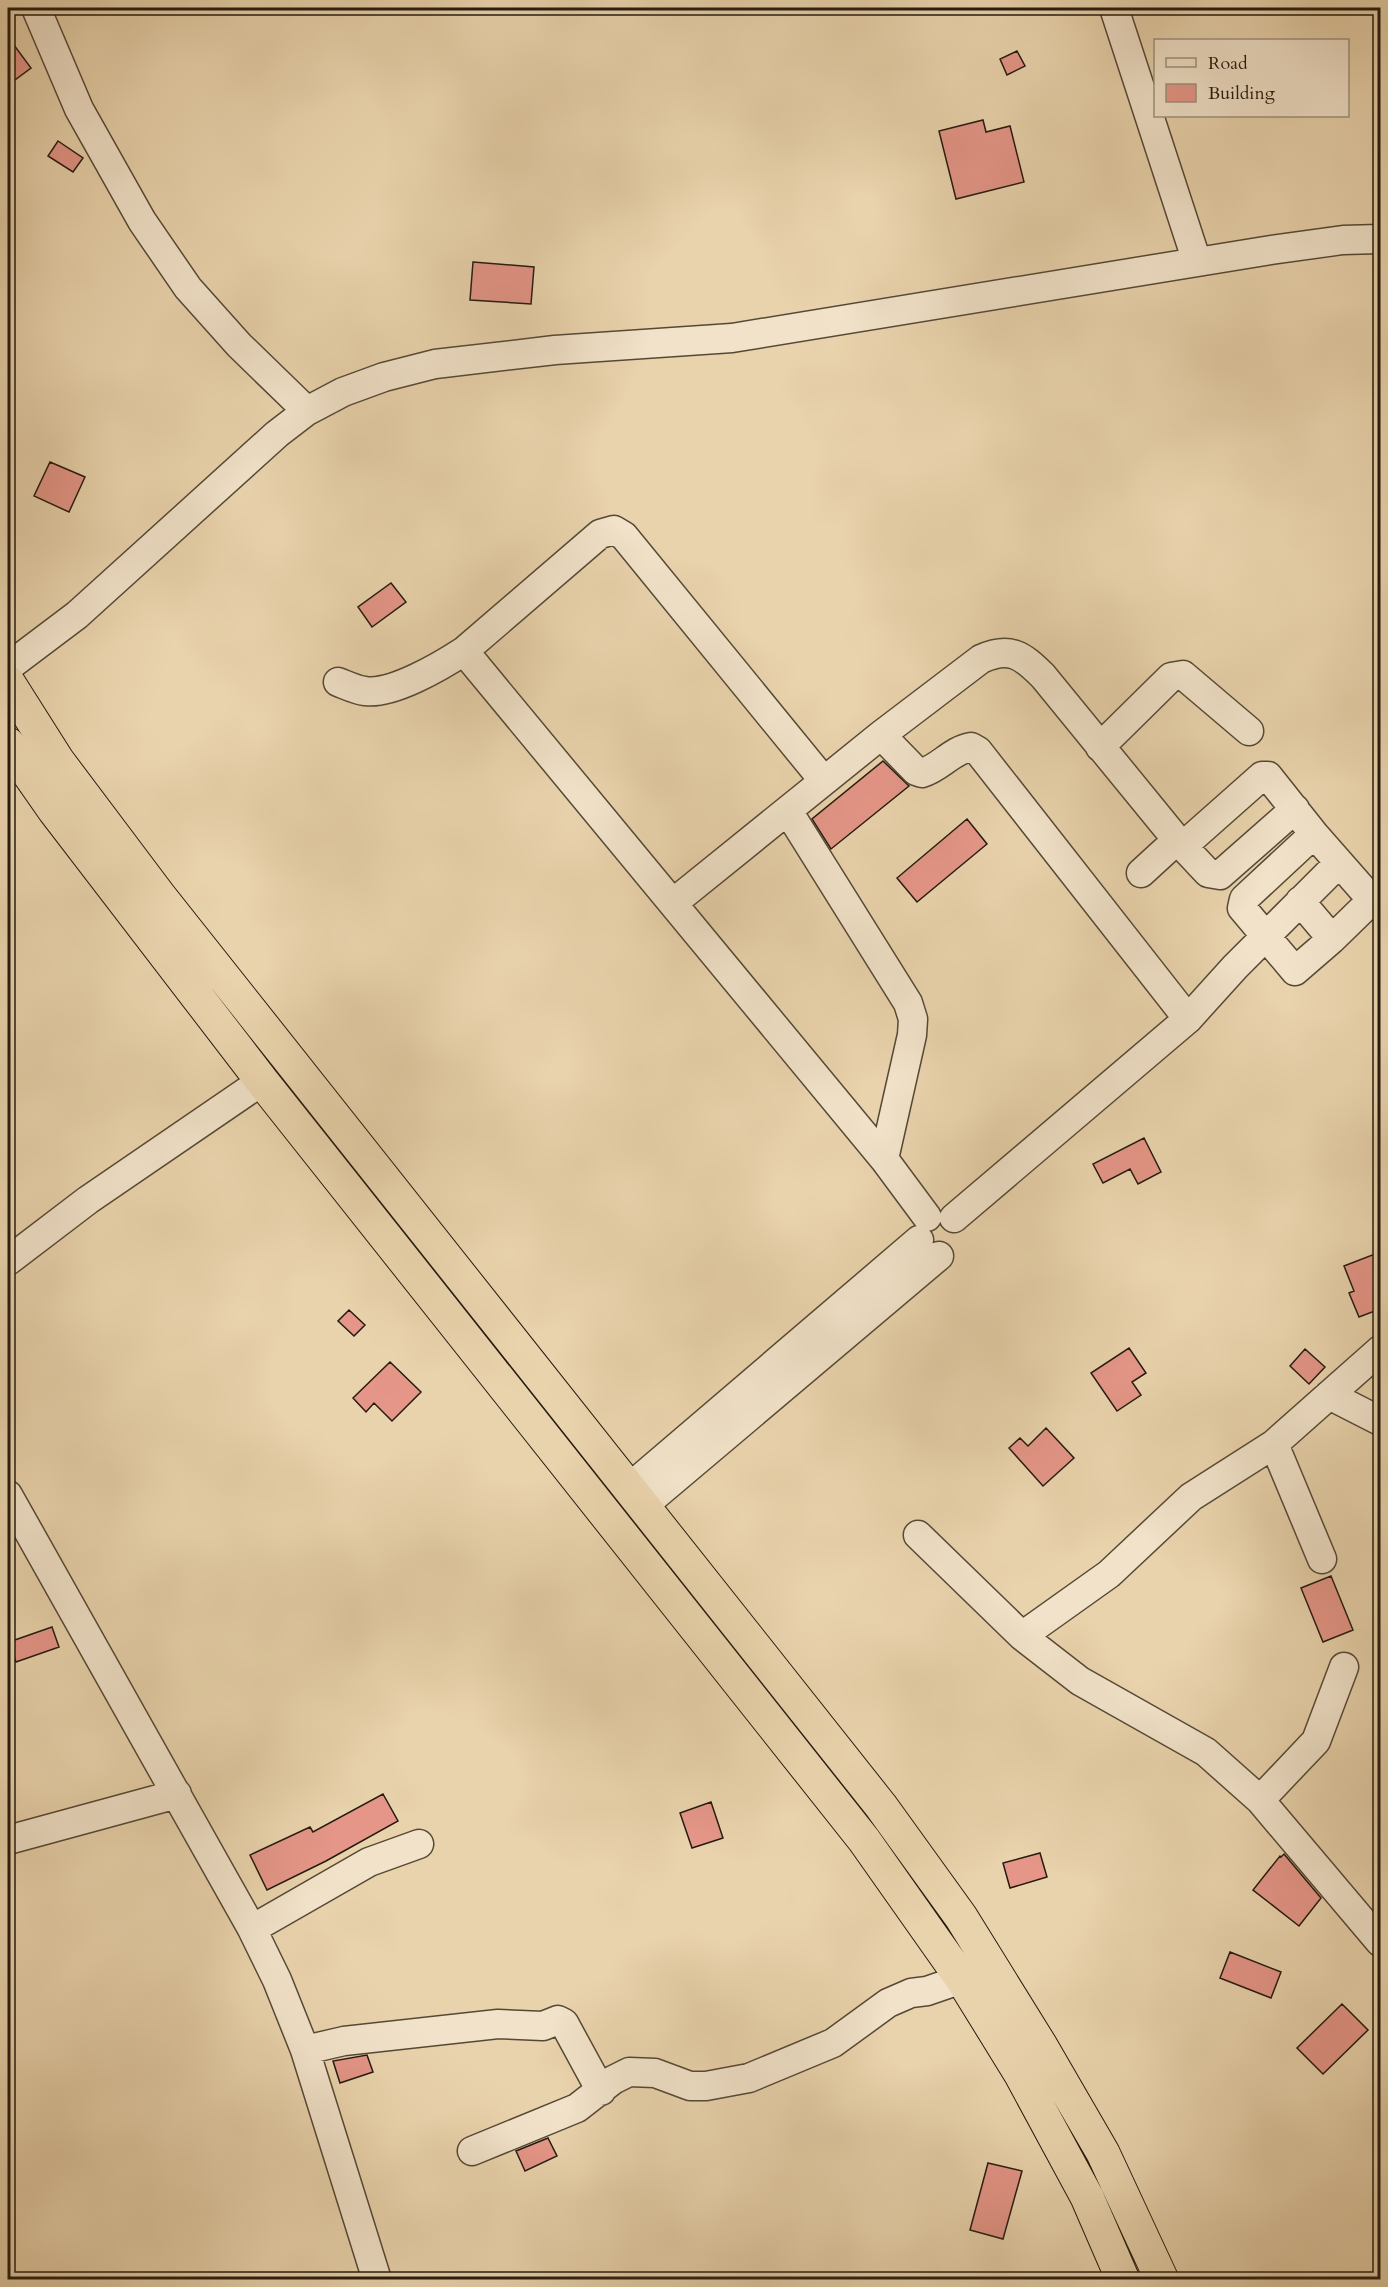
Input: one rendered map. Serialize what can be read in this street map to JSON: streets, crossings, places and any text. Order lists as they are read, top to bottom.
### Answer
{
  "legend": ["Road", "Building"]
}
